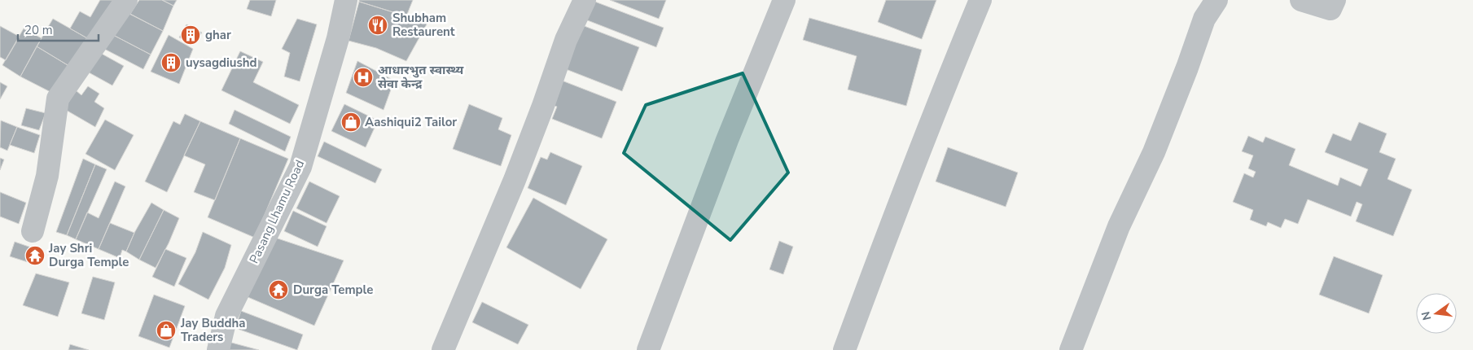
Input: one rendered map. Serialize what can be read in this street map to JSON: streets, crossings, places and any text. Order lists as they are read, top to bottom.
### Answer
{
  "streets": {
    "street": ["Pasang Lhamu Road"]
  },
  "places": {
    "restaurant": ["Shubham Restaurent"],
    "building": ["ghar", "uysagdiushd"],
    "hospital": ["आधारभुत स्वास्थ्य सेवा केन्द्र"],
    "shop": ["Aashiqui2 Tailor", "Jay Buddha Traders"],
    "temple": ["Jay Shri Durga Temple", "Durga Temple"]
  },
  "scale_bar": "20 m",
  "north": "left"
}
